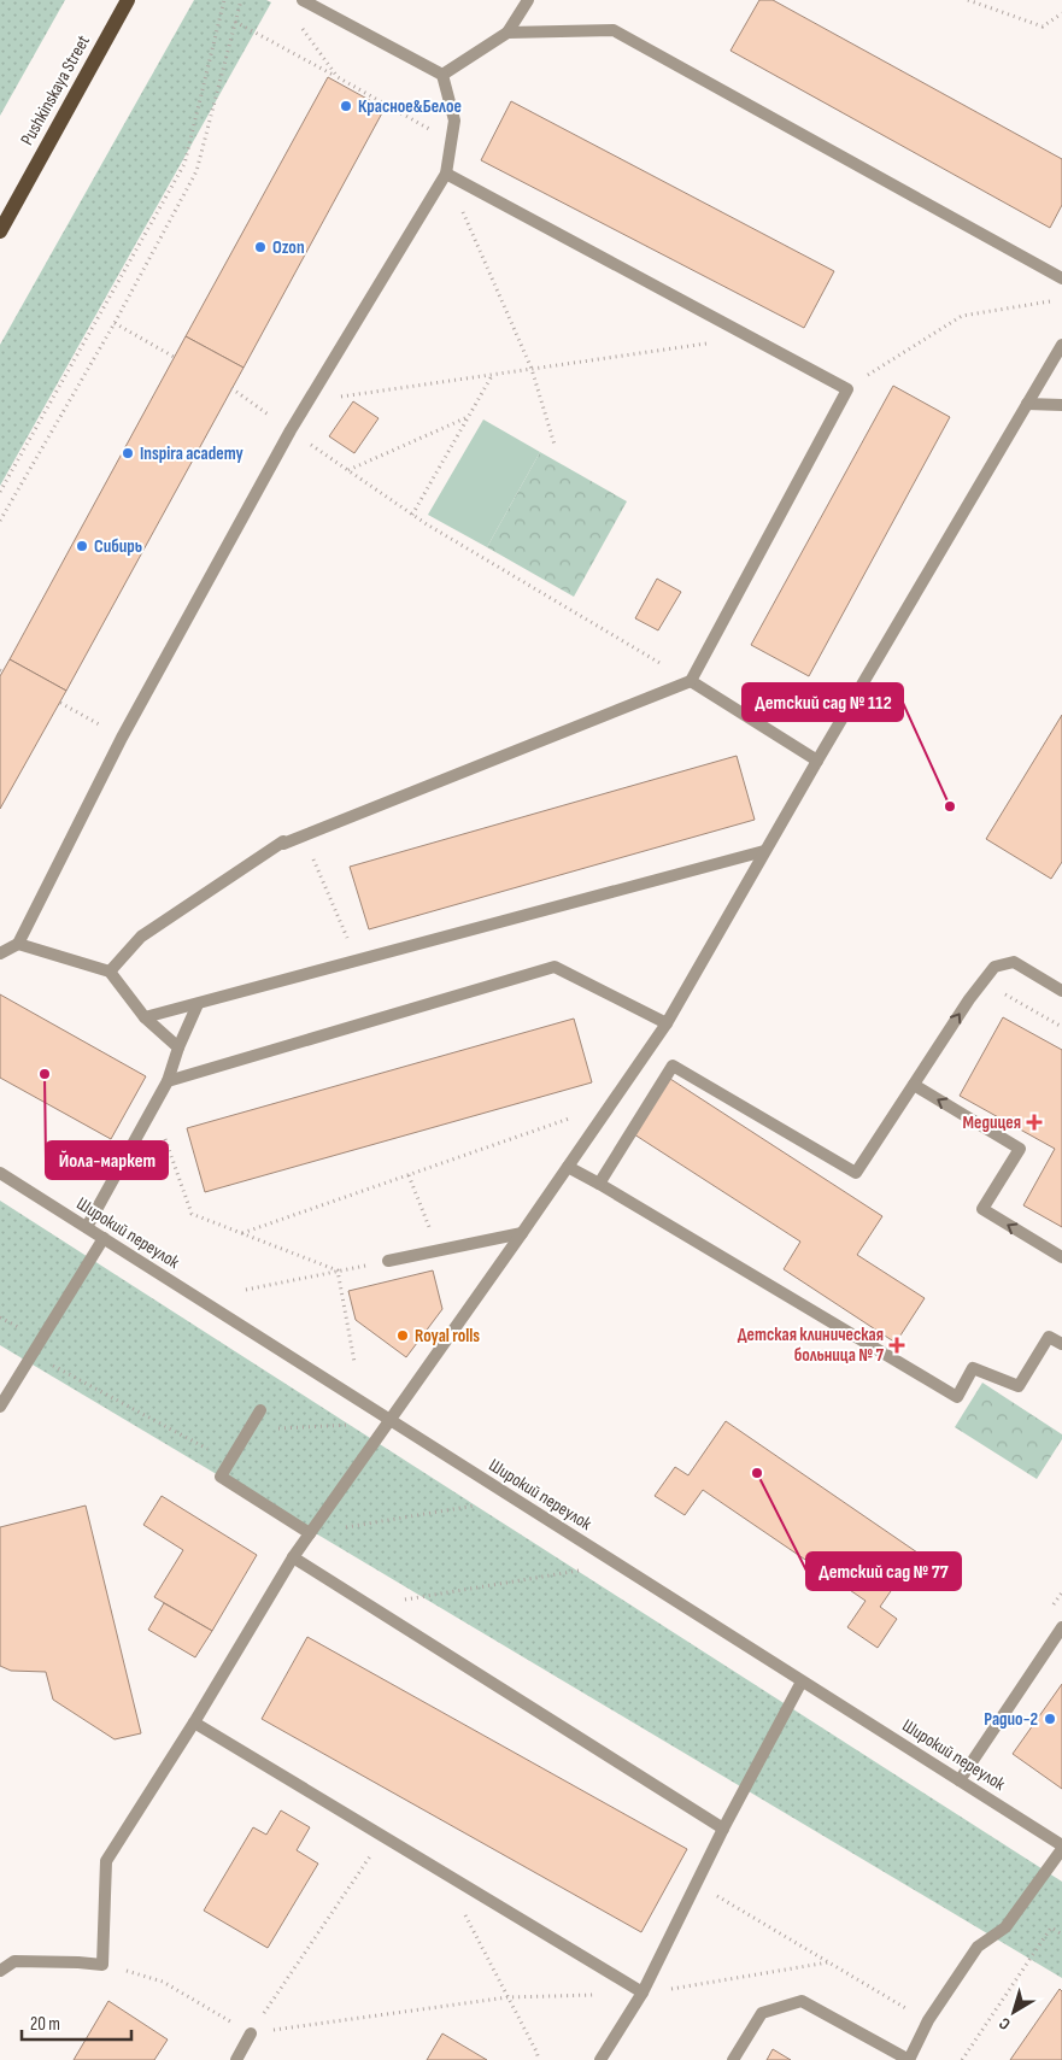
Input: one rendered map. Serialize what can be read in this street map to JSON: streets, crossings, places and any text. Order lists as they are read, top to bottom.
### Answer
{
  "streets": {
    "main road": ["Pushkinskaya Street"],
    "street": ["Широкий переулок"]
  },
  "places": {
    "other": [
      "Красное&Белое",
      "Ozon",
      "Inspira academy",
      "Сибирь",
      "Детский сад № 112",
      "Йола-маркет",
      "Royal rolls",
      "Детский сад № 77",
      "Радио-2"
    ],
    "health": ["Медицея", "Детская клиническая больница № 7"]
  },
  "scale_bar": "20 m",
  "north": "bottom left"
}
